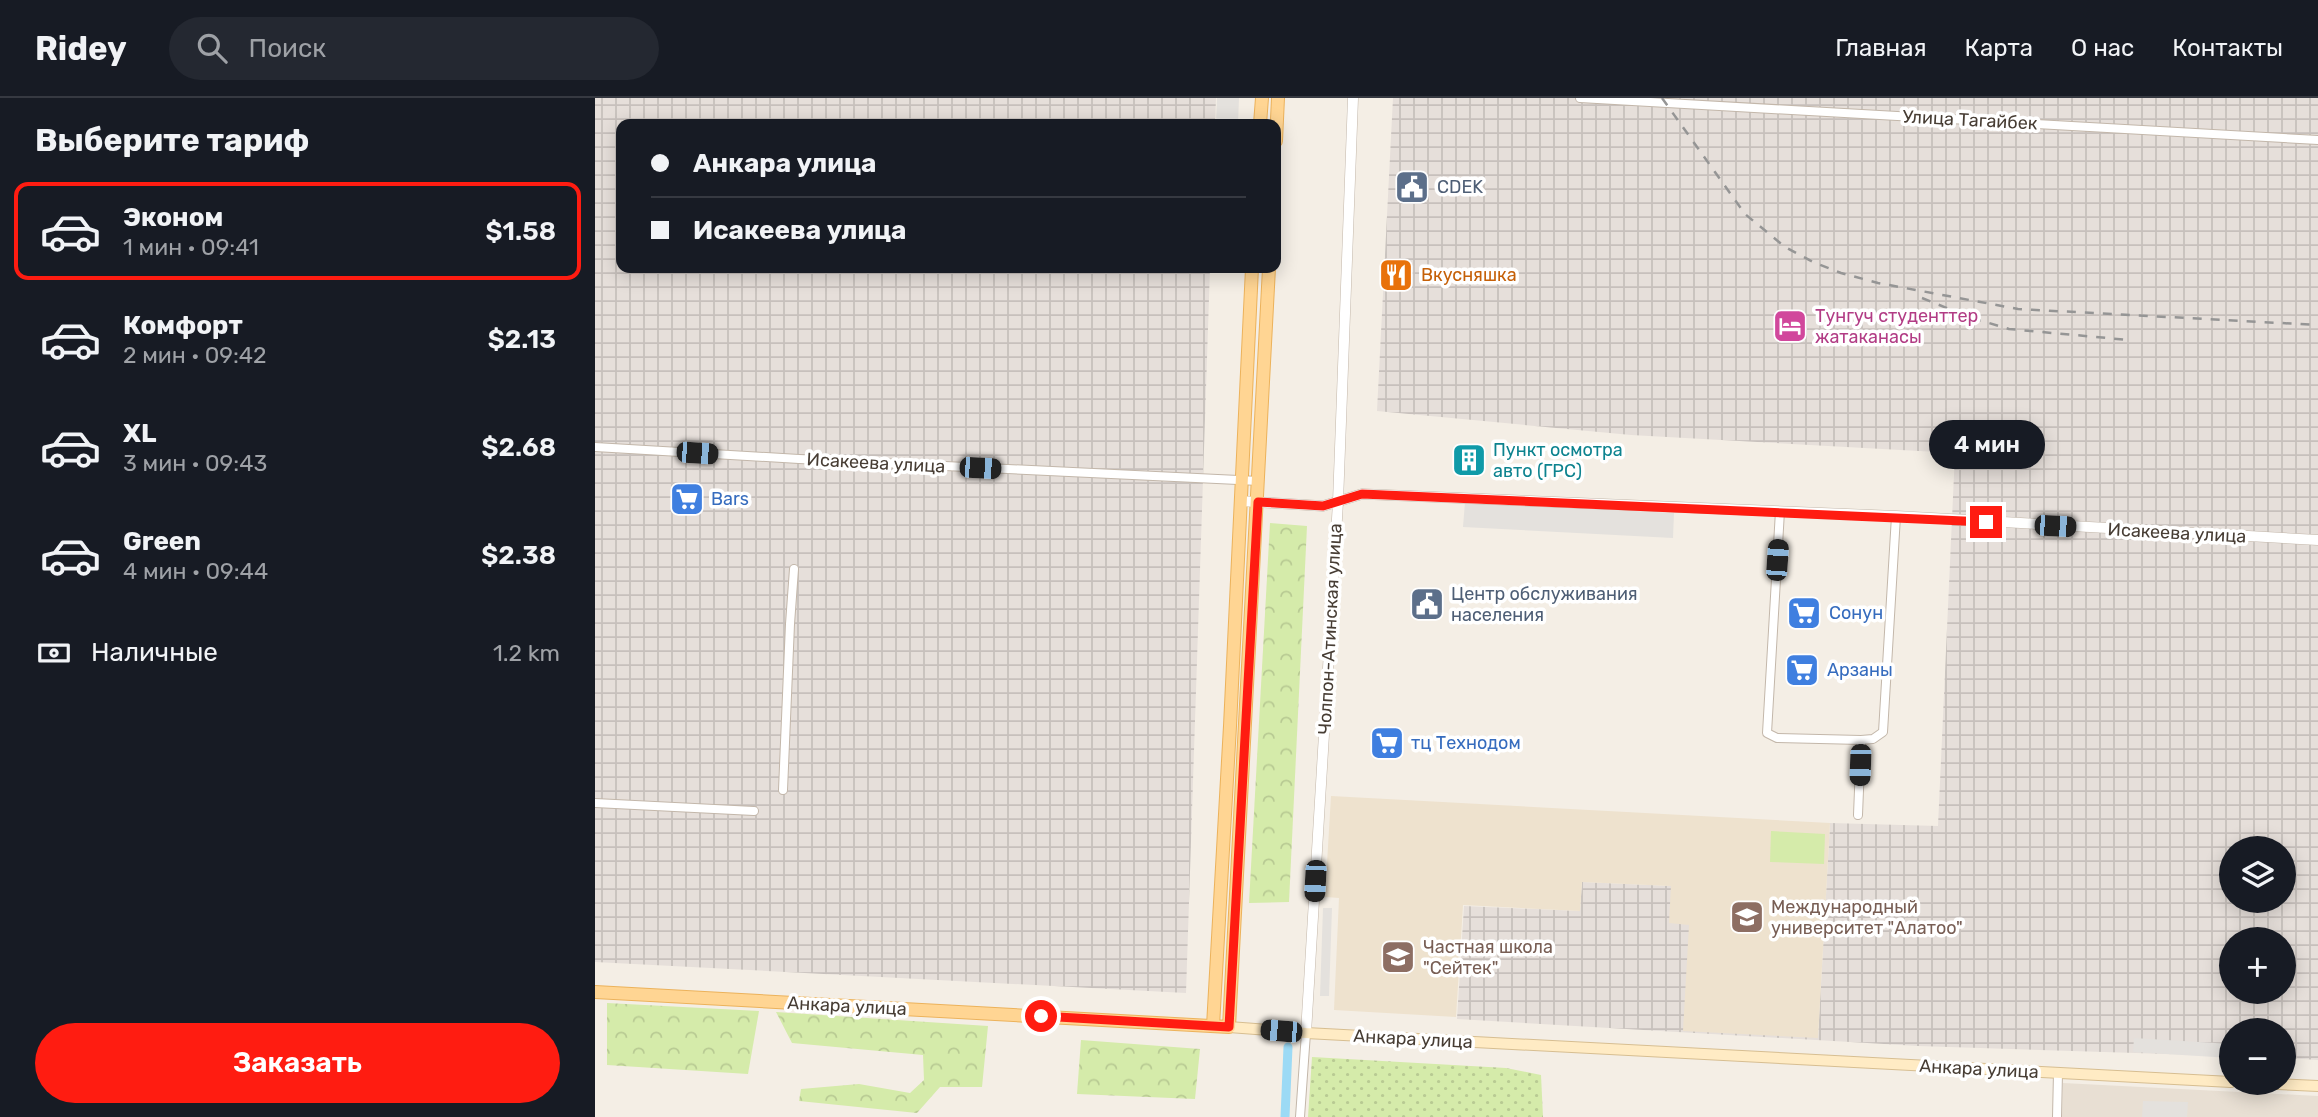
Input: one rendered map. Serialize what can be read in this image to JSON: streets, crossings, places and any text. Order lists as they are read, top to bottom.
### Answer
{
  "streets": {
    "main road": ["Анкара улица"],
    "street": ["Улица Тагайбек", "Исакеева улица", "Чолпон-Атинская улица"]
  },
  "crossings": [
    ["Исакеева улица", "Чолпон-Атинская улица"],
    ["Чолпон-Атинская улица", "Анкара улица"]
  ],
  "places": {
    "public building": ["CDEK", "Центр обслуживания населения"],
    "restaurant": ["Вкусняшка"],
    "hotel": ["Тунгуч студенттер жатаканасы"],
    "building": ["Пункт осмотра авто (ГРС)"],
    "supermarket": [
      "Bars",
      "Сонун",
      "Арзаны",
      "тц Технодом"
    ],
    "school or university": ["Международный университет \"Алатоо\"", "Частная школа \"Сейтек\""]
  },
  "page": {
    "header": "Ridey",
    "search": "Поиск",
    "nav": [
      "Главная",
      "Карта",
      "О нас",
      "Контакты"
    ],
    "heading": "Выберите тариф",
    "banner": ["Анкара улица", "Исакеева улица"],
    "list": [
      {
        "name": "Эконом",
        "note": "1 мин · 09:41",
        "value": "$1.58"
      },
      {
        "name": "Комфорт",
        "note": "2 мин · 09:42",
        "value": "$2.13"
      },
      {
        "name": "XL",
        "note": "3 мин · 09:43",
        "value": "$2.68"
      },
      {
        "name": "Green",
        "note": "4 мин · 09:44",
        "value": "$2.38"
      }
    ],
    "bubble": "4 мин",
    "pay": ["Наличные", "1.2 km"],
    "map_buttons": ["+", "−"],
    "buttons": "Заказать"
  }
}
